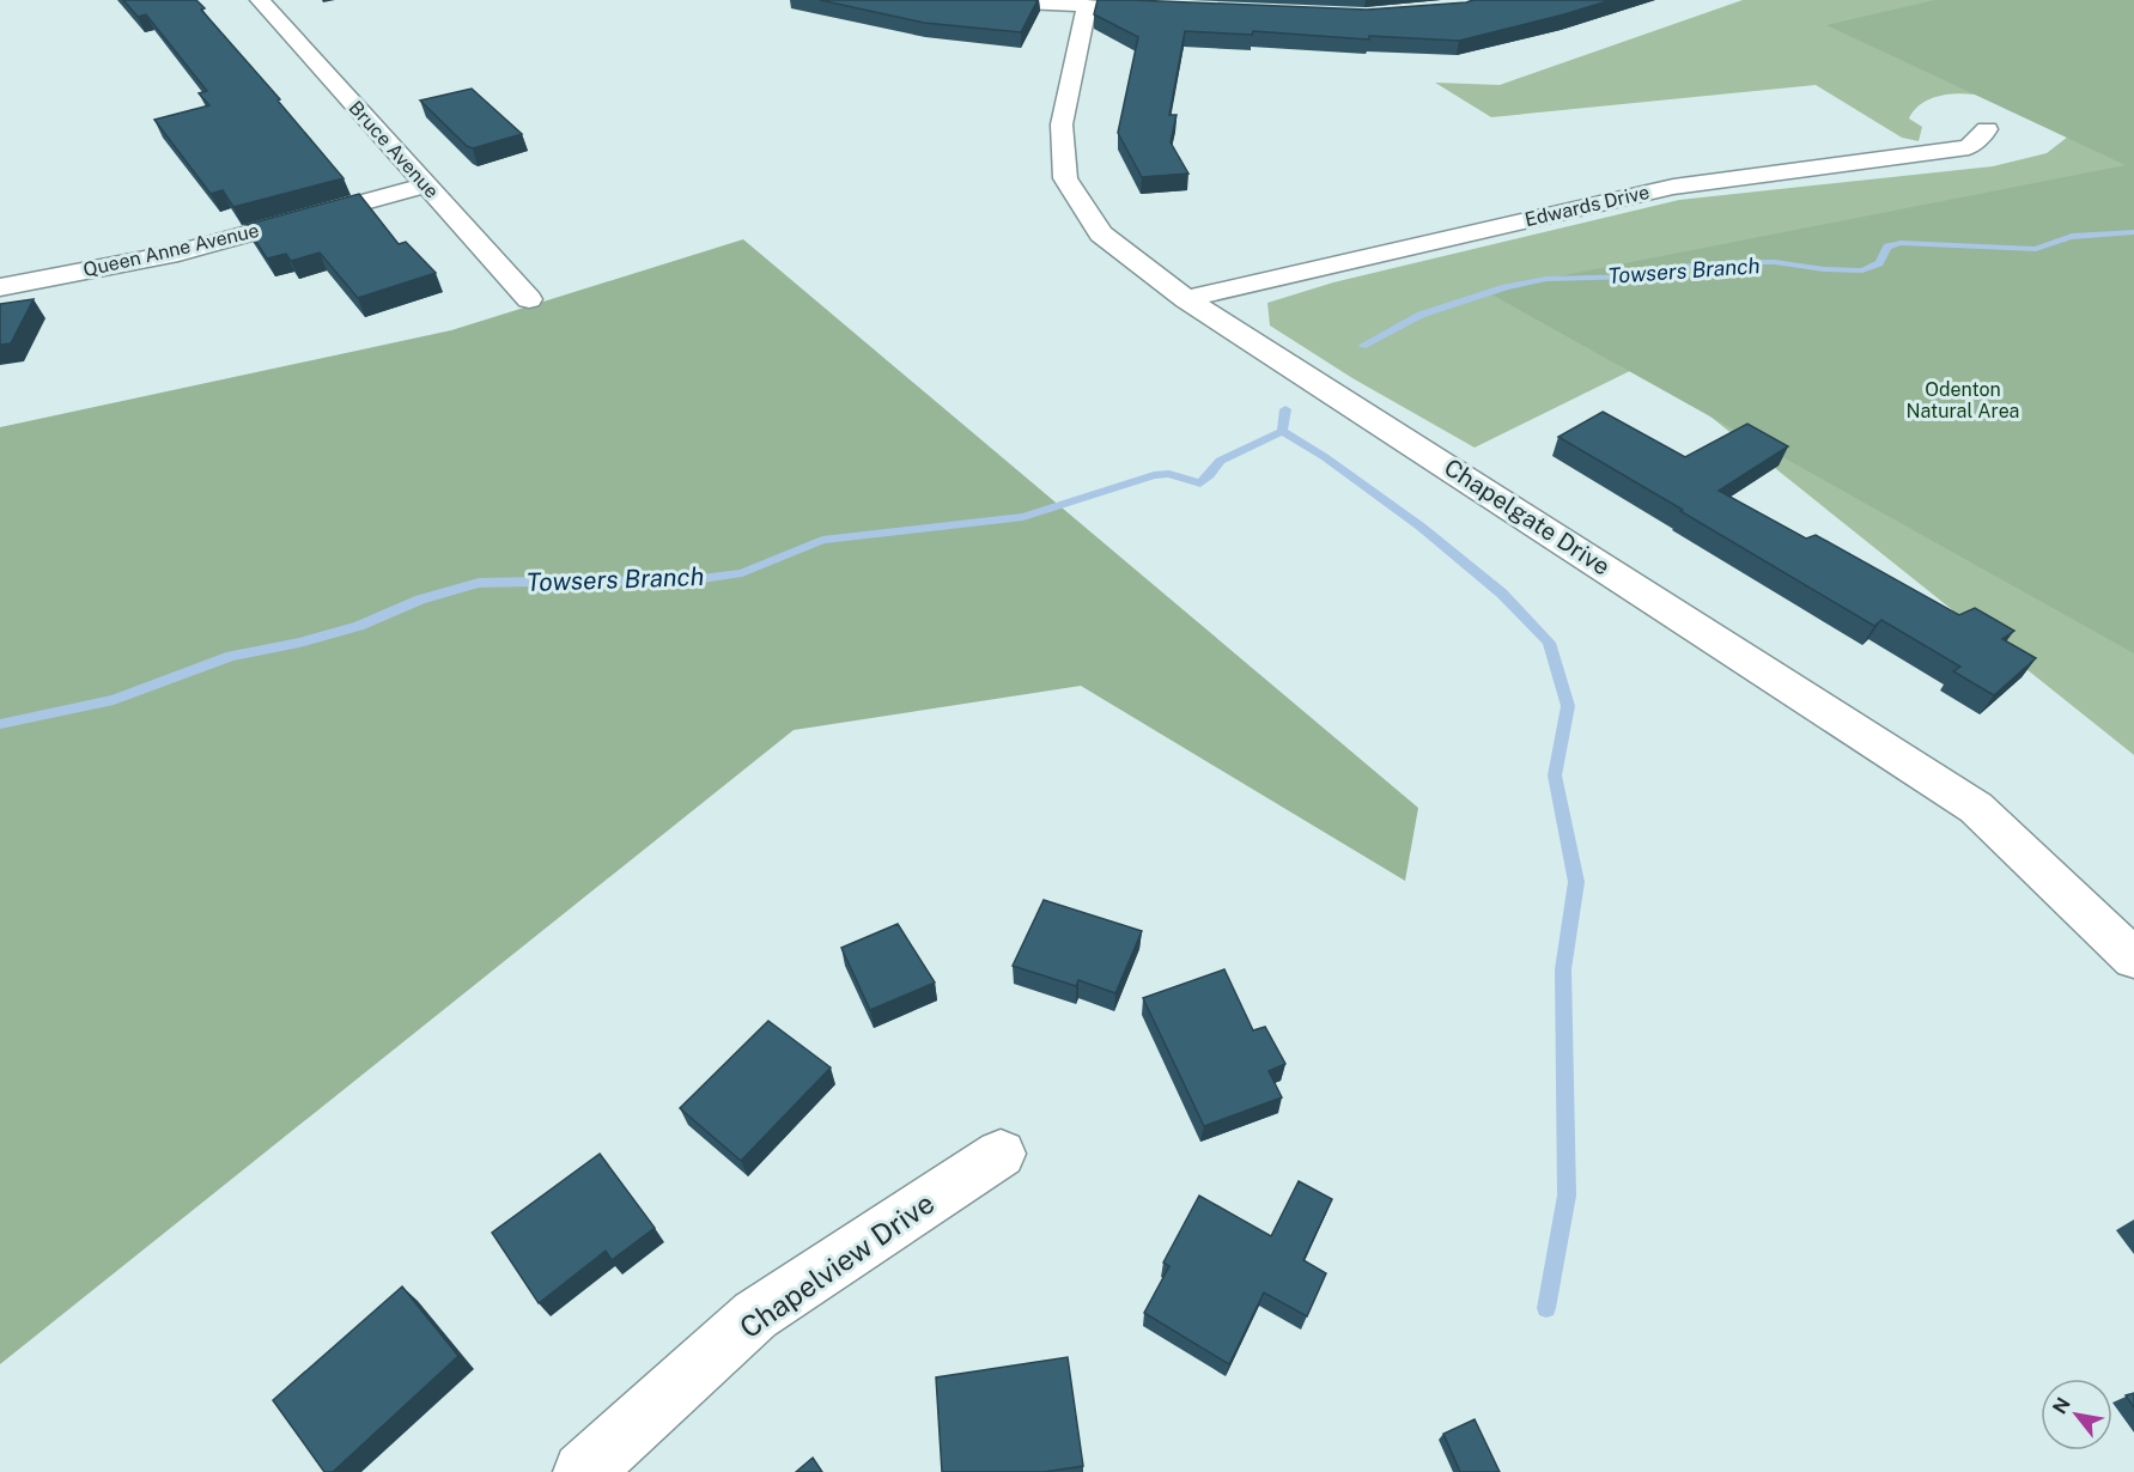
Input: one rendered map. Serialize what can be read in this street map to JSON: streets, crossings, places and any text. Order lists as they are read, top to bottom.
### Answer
{
  "streets": {
    "street": [
      "Bruce Avenue",
      "Edwards Drive",
      "Queen Anne Avenue",
      "Chapelgate Drive",
      "Chapelview Drive"
    ]
  },
  "crossings": [
    ["Bruce Avenue", "Queen Anne Avenue"],
    ["Edwards Drive", "Chapelgate Drive"]
  ],
  "water": ["Towsers Branch"],
  "parks": ["Odenton Natural Area"],
  "north": "top left"
}
